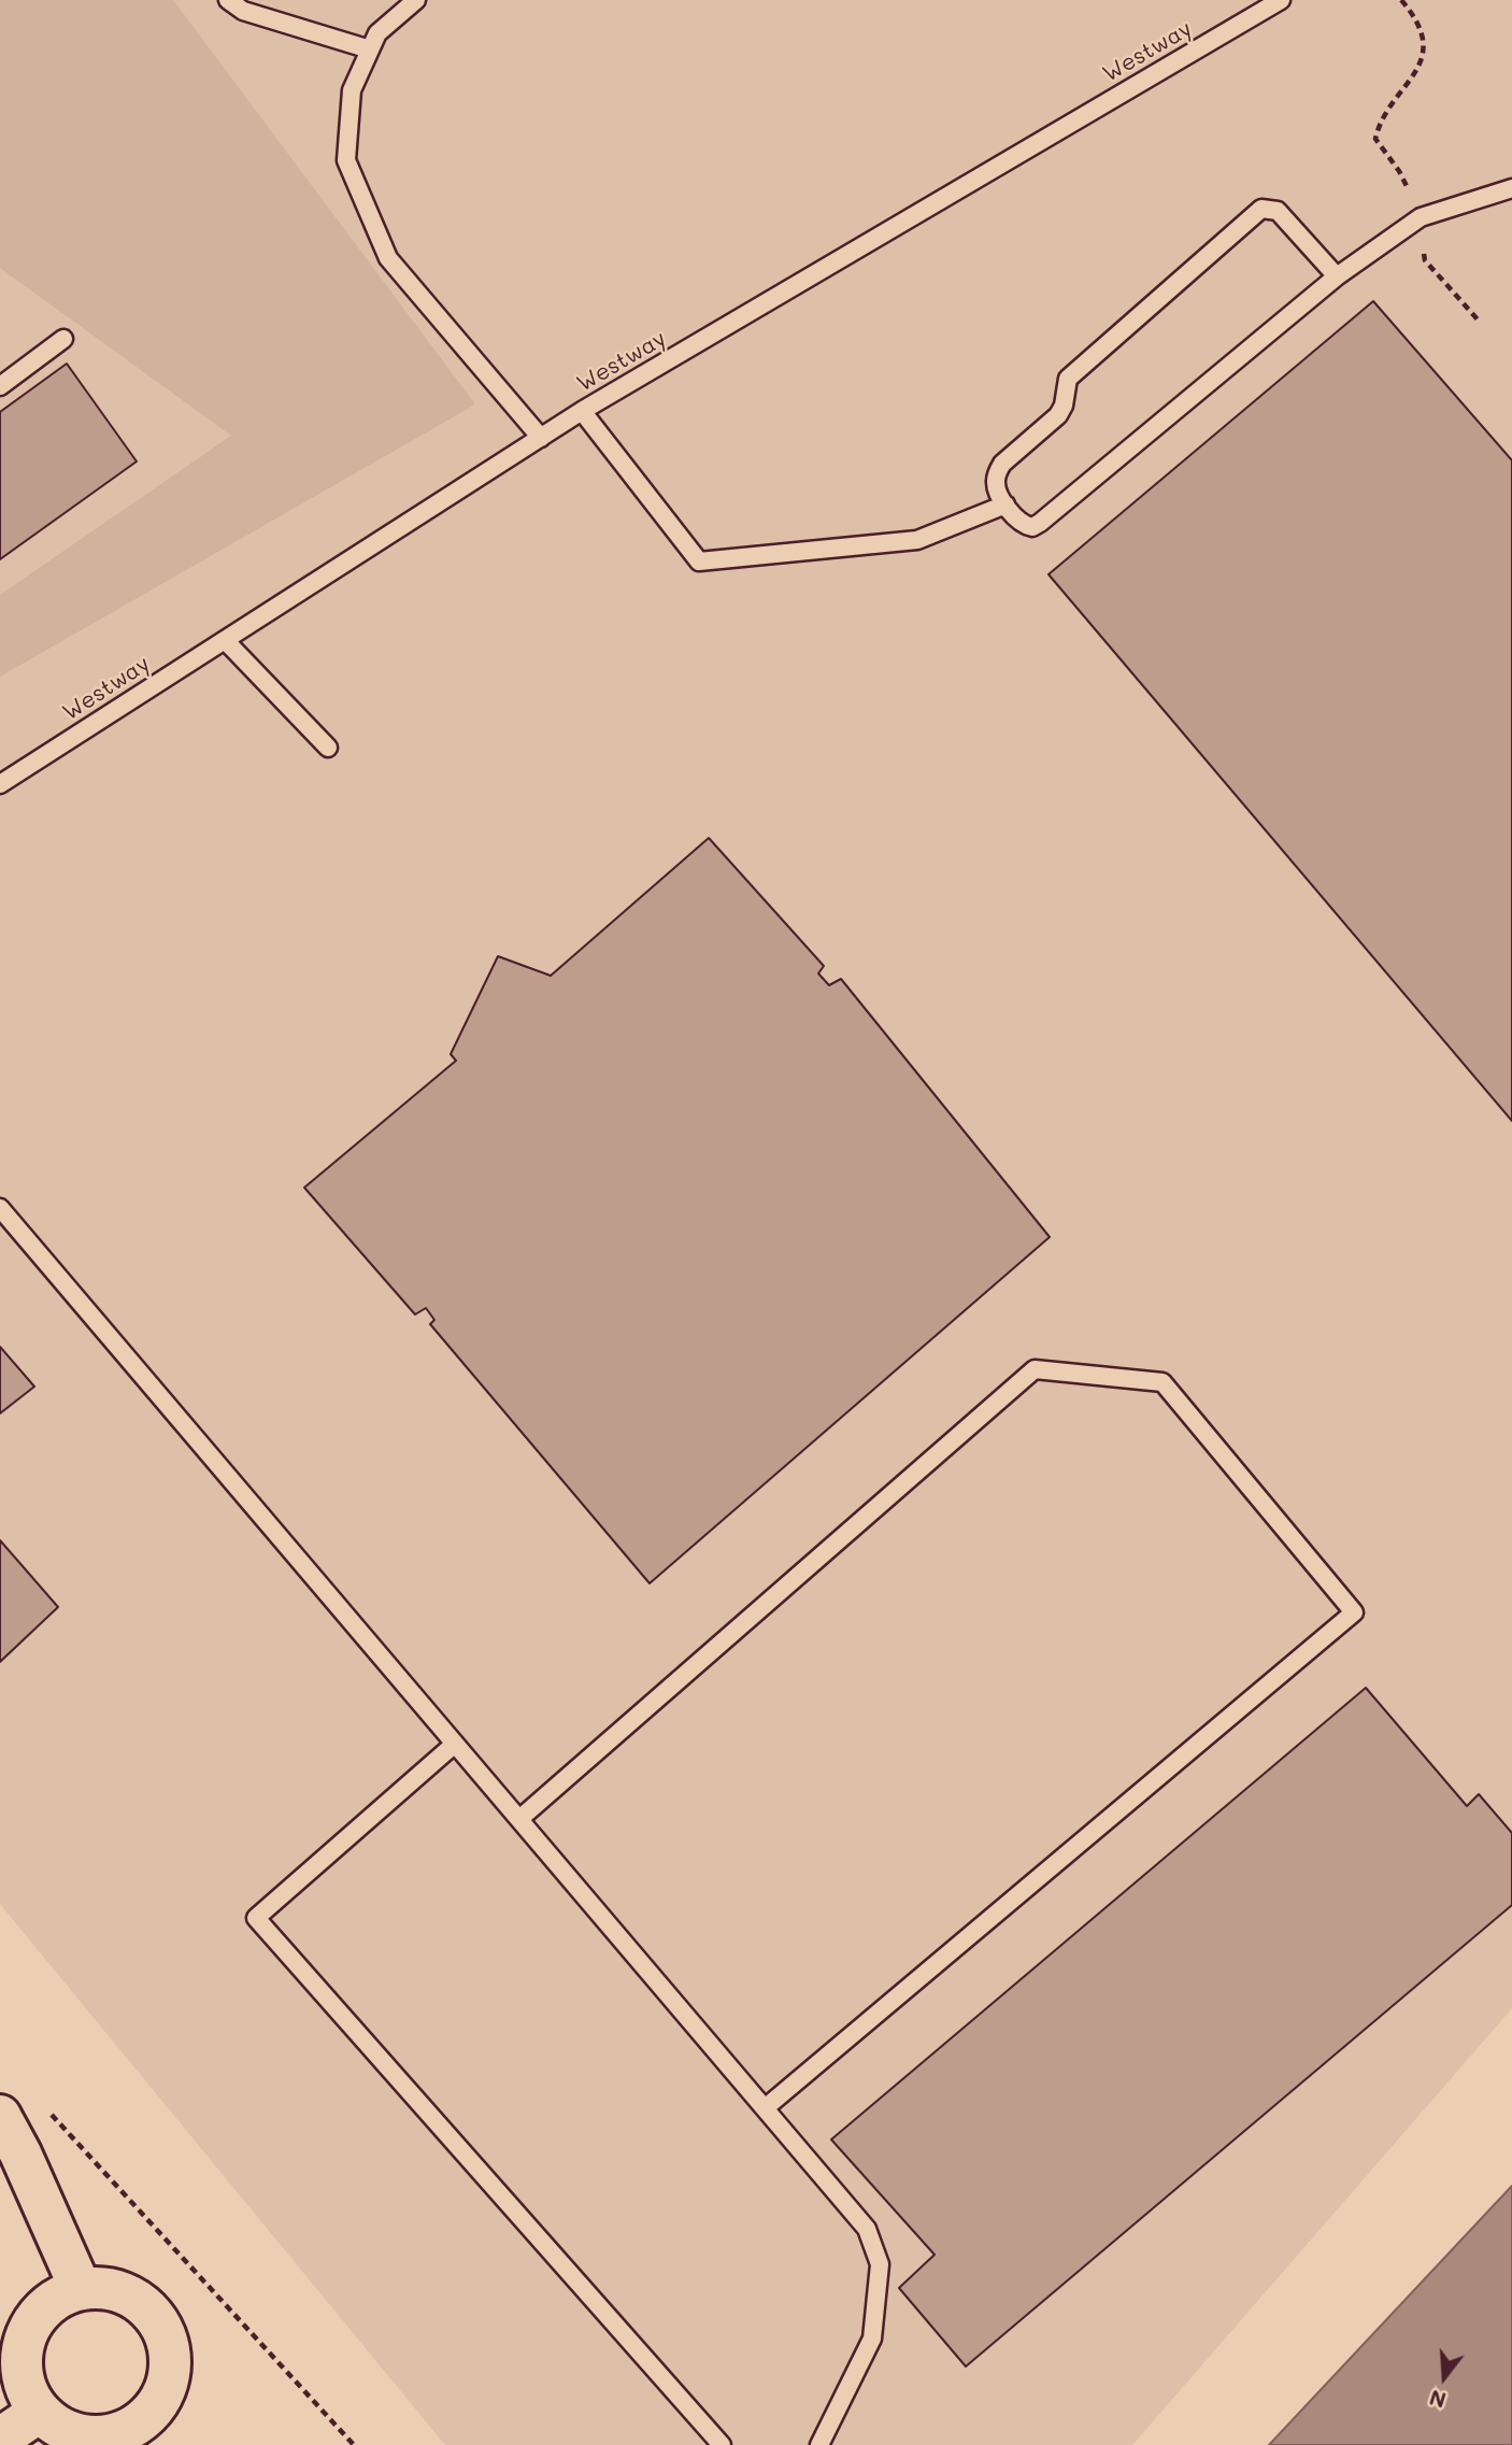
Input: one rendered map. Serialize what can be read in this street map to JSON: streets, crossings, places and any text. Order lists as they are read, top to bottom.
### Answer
{
  "streets": {
    "lane": ["Westway"]
  },
  "north": "bottom"
}
